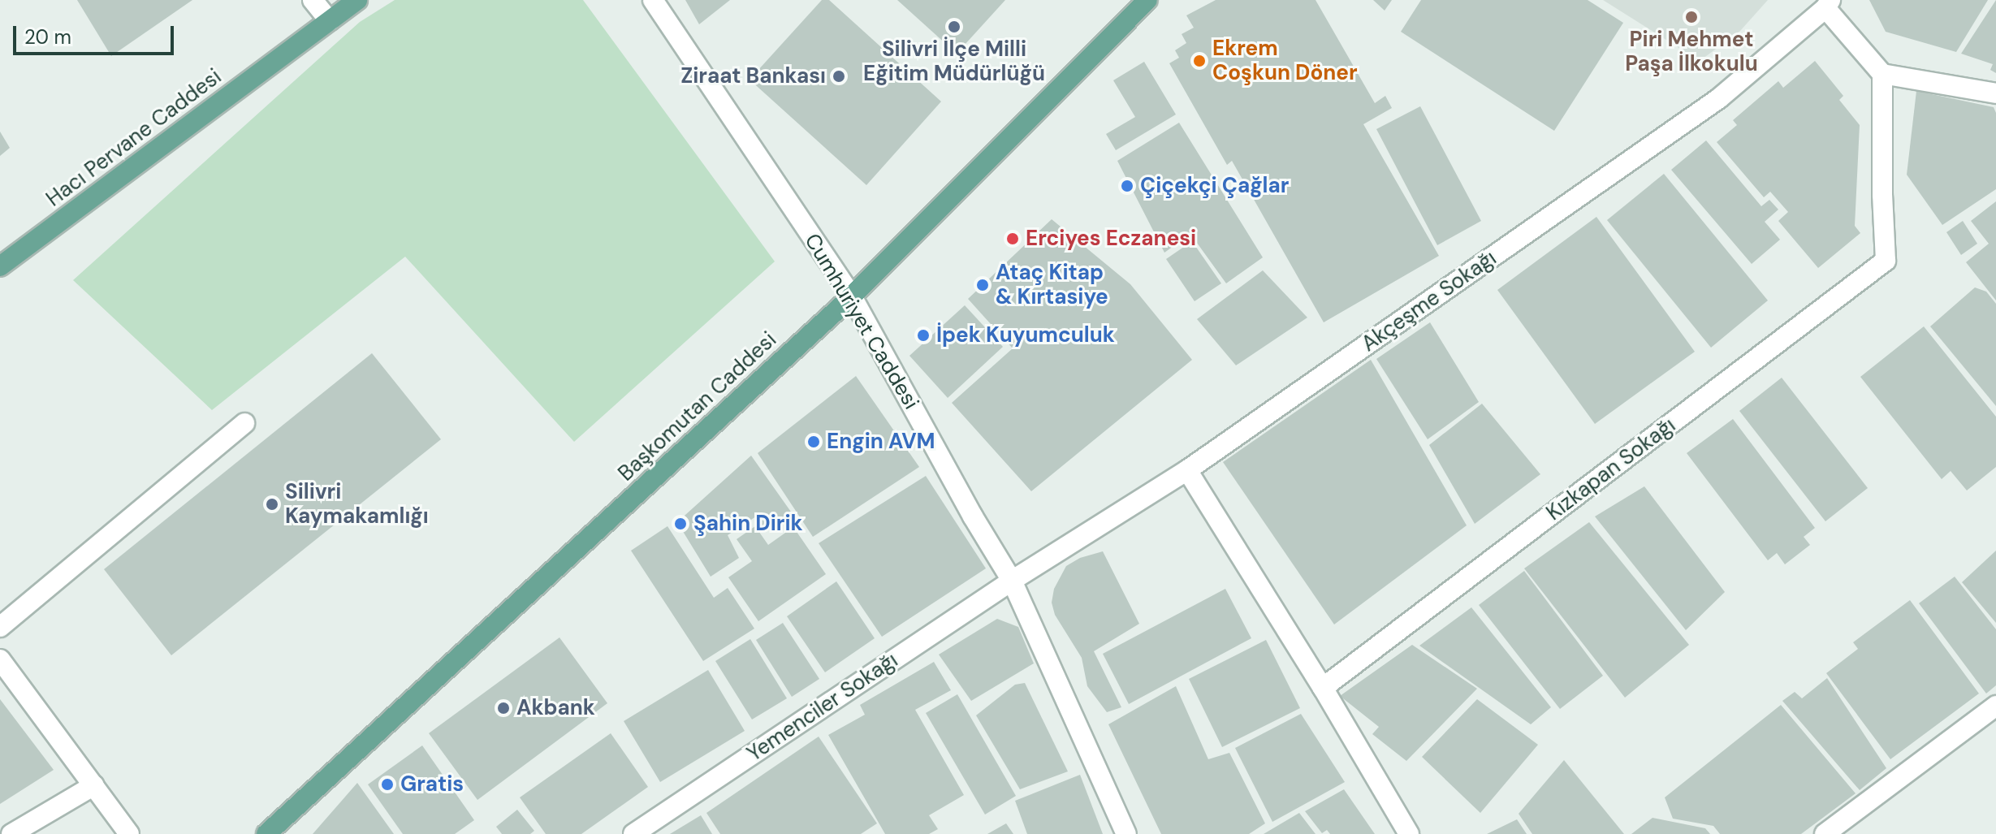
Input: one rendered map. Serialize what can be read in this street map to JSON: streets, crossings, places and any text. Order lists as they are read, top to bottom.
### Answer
{
  "streets": {
    "main road": ["Hacı Pervane Caddesi", "Başkomutan Caddesi"],
    "street": [
      "Akçeşme Sokağı",
      "Cumhuriyet Caddesi",
      "Kızkapan Sokağı",
      "Yemenciler Sokağı"
    ]
  },
  "crossings": [
    ["Akçeşme Sokağı", "Cumhuriyet Caddesi"],
    ["Akçeşme Sokağı", "Yemenciler Sokağı"],
    ["Cumhuriyet Caddesi", "Başkomutan Caddesi"],
    ["Cumhuriyet Caddesi", "Yemenciler Sokağı"]
  ],
  "places": [
    "Piri Mehmet Paşa İlkokulu",
    "Silivri İlçe Milli Eğitim Müdürlüğü",
    "Ekrem Coşkun Döner",
    "Ziraat Bankası",
    "Çiçekçi Çağlar",
    "Erciyes Eczanesi",
    "Ataç Kitap & Kırtasiye",
    "İpek Kuyumculuk",
    "Engin AVM",
    "Silivri Kaymakamlığı",
    "Şahin Dirik",
    "Akbank",
    "Gratis"
  ],
  "scale_bar": "20 m"
}
